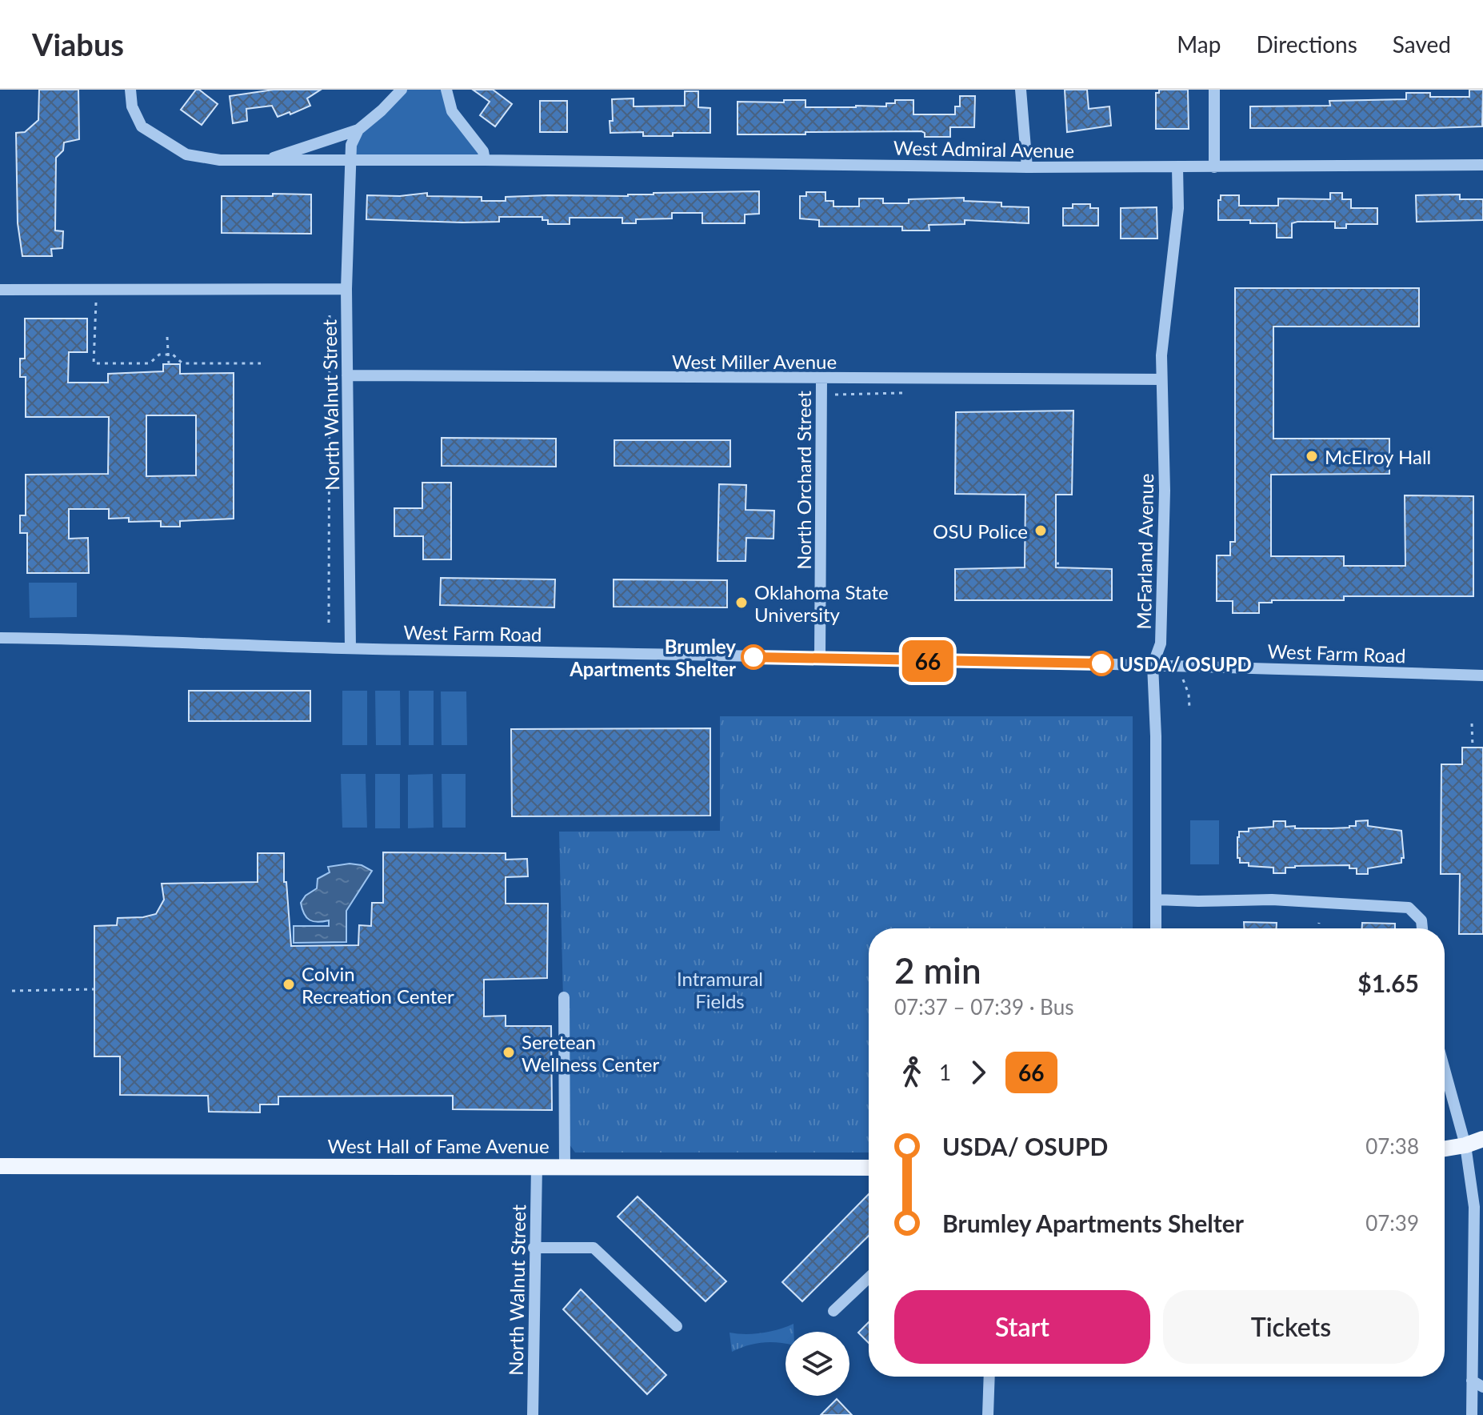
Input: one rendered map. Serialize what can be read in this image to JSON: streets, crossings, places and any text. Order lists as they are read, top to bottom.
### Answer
{
  "streets": {
    "main road": ["West Hall of Fame Avenue"],
    "street": [
      "West Admiral Avenue",
      "West Miller Avenue",
      "North Walnut Street",
      "North Orchard Street",
      "McFarland Avenue",
      "West Farm Road"
    ]
  },
  "crossings": [
    ["West Admiral Avenue", "North Walnut Street"],
    ["West Admiral Avenue", "McFarland Avenue"],
    ["West Miller Avenue", "North Walnut Street"],
    ["West Miller Avenue", "North Orchard Street"],
    ["West Miller Avenue", "McFarland Avenue"],
    ["North Walnut Street", "West Farm Road"],
    ["North Walnut Street", "West Hall of Fame Avenue"],
    ["North Orchard Street", "West Farm Road"],
    ["McFarland Avenue", "West Farm Road"]
  ],
  "parks": ["Intramural Fields"],
  "places": [
    "McElroy Hall",
    "OSU Police",
    "Oklahoma State University",
    "Brumley Apartments Shelter",
    "USDA/ OSUPD",
    "Colvin Recreation Center",
    "Seretean Wellness Center"
  ],
  "lines": ["bus line 66"],
  "page": {
    "header": "Viabus",
    "nav": ["Map", "Directions", "Saved"],
    "on_map": "66",
    "heading": ["2 min", "07:37 – 07:39 · Bus", "$1.65"],
    "legs": ["1", "66"],
    "list": [
      {
        "name": "USDA/ OSUPD",
        "value": "07:38"
      },
      {
        "name": "Brumley Apartments Shelter",
        "value": "07:39"
      }
    ],
    "buttons": ["Start", "Tickets"]
  }
}
